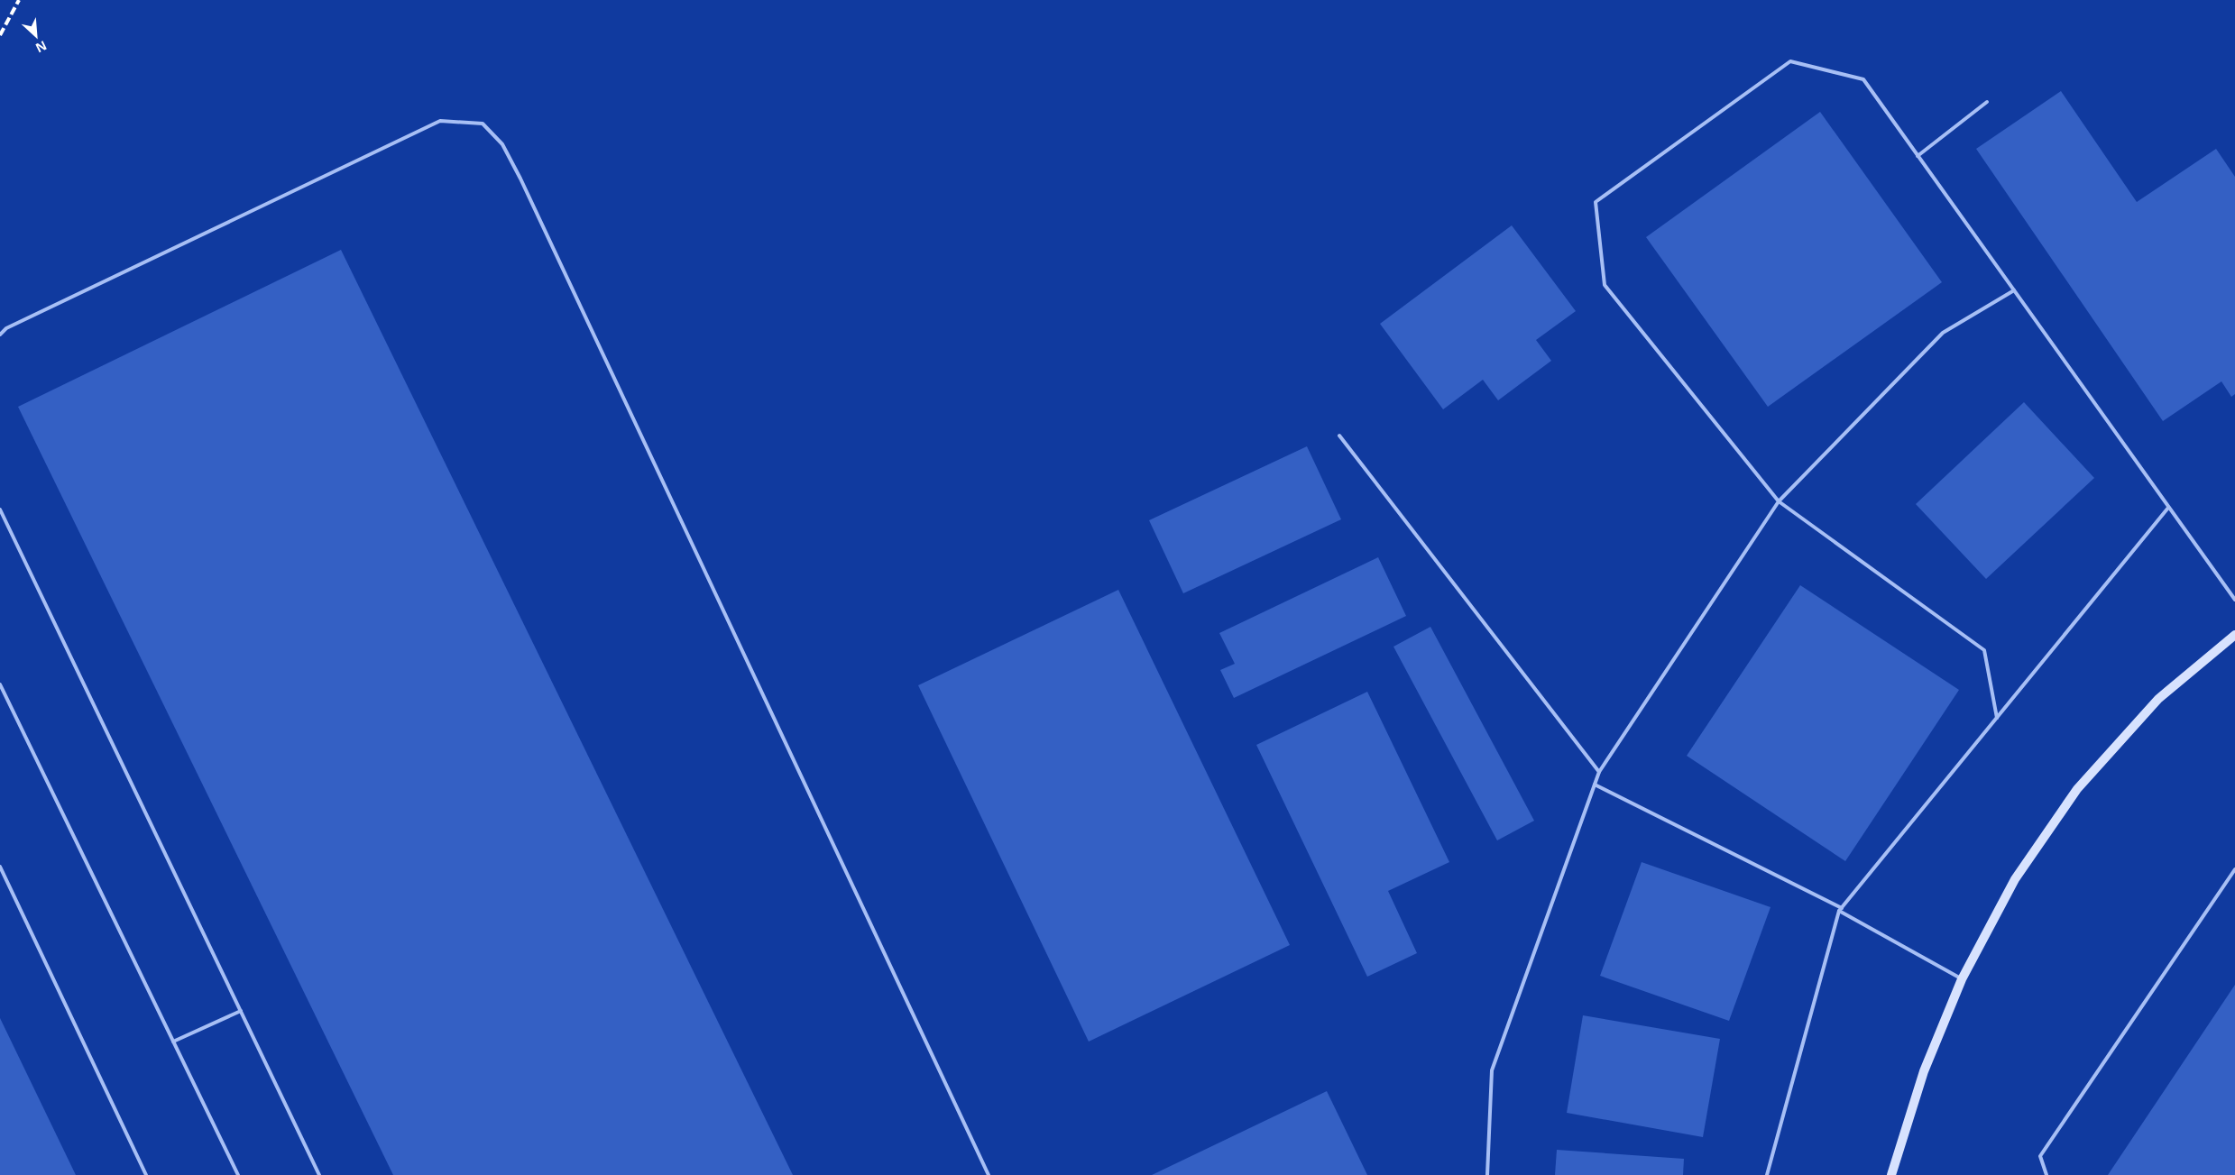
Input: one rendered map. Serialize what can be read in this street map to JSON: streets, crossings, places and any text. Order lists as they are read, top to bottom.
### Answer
{
  "north": "bottom right"
}
